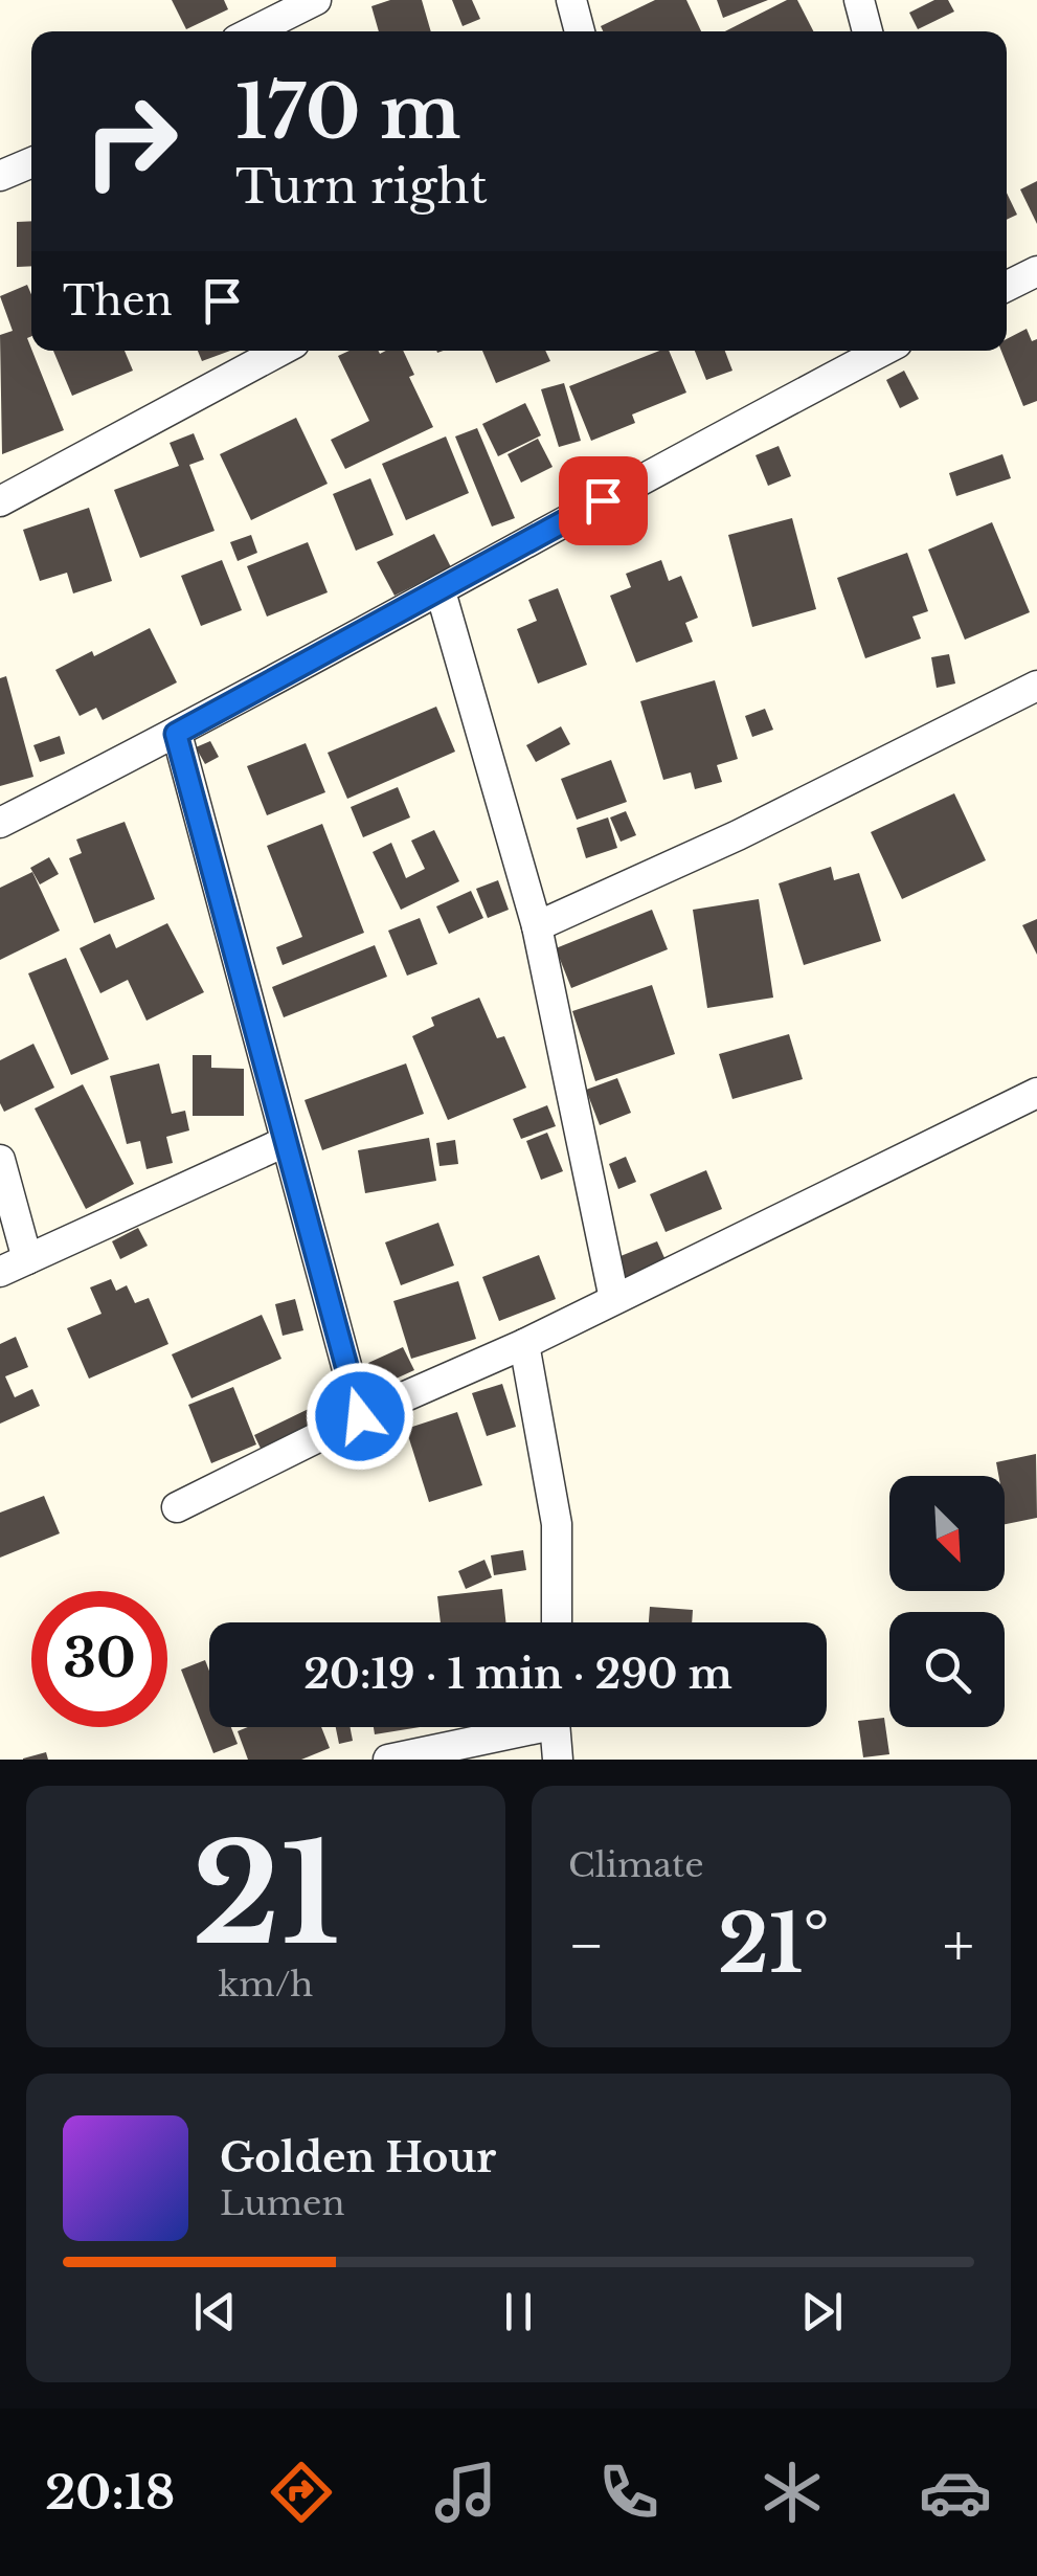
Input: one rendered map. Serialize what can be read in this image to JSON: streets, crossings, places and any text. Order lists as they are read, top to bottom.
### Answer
{
  "north": "bottom right",
  "page": {
    "turn": ["170 m", "Turn right"],
    "then": "Then",
    "limit": "30",
    "trip": "20:19 · 1 min · 290 m",
    "tile": [
      ["21", "km/h"],
      "Climate"
    ],
    "heat": ["−", "21°", "+"],
    "song": ["Golden Hour", "Lumen"],
    "tabs": "20:18"
  }
}
